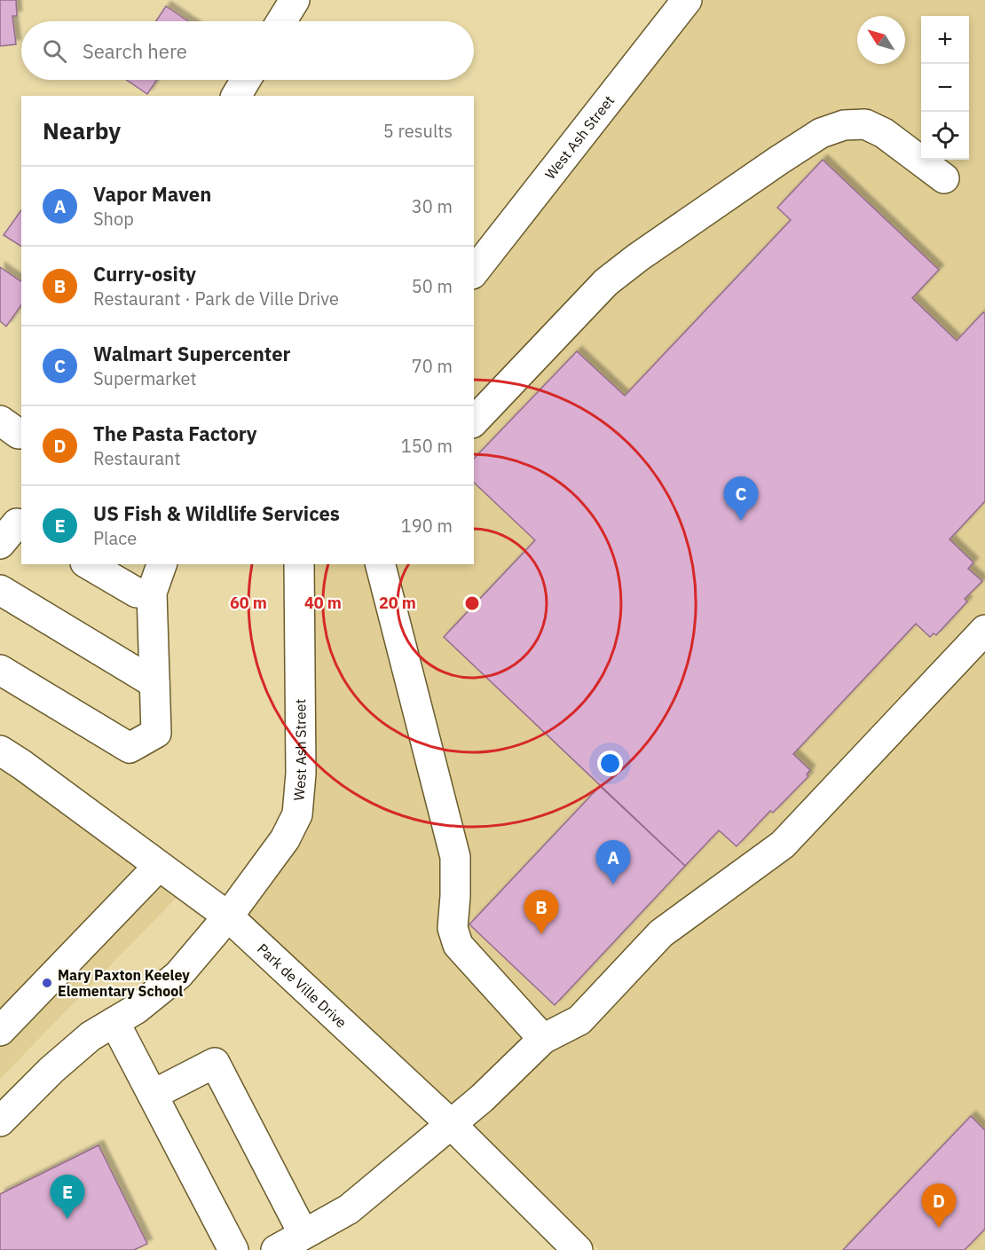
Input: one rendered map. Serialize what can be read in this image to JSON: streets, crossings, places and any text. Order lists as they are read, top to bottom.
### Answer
{
  "streets": {
    "street": ["West Ash Street", "Park de Ville Drive"]
  },
  "crossings": [
    ["West Ash Street", "Park de Ville Drive"]
  ],
  "places": ["Mary Paxton Keeley Elementary School"],
  "north": "top left",
  "page": {
    "map_buttons": ["+", "−"],
    "search": "Search here",
    "heading": ["Nearby", "5 results"],
    "list": [
      {
        "mark": "A",
        "name": "Vapor Maven",
        "note": "Shop",
        "value": "30 m"
      },
      {
        "mark": "B",
        "name": "Curry-osity",
        "note": "Restaurant · Park de Ville Drive",
        "value": "50 m"
      },
      {
        "mark": "C",
        "name": "Walmart Supercenter",
        "note": "Supermarket",
        "value": "70 m"
      },
      {
        "mark": "D",
        "name": "The Pasta Factory",
        "note": "Restaurant",
        "value": "150 m"
      },
      {
        "mark": "E",
        "name": "US Fish & Wildlife Services",
        "note": "Place",
        "value": "190 m"
      }
    ],
    "pins": [
      "C",
      "A",
      "B",
      "E",
      "D"
    ]
  },
  "rings": ["60 m", "40 m", "20 m"]
}
